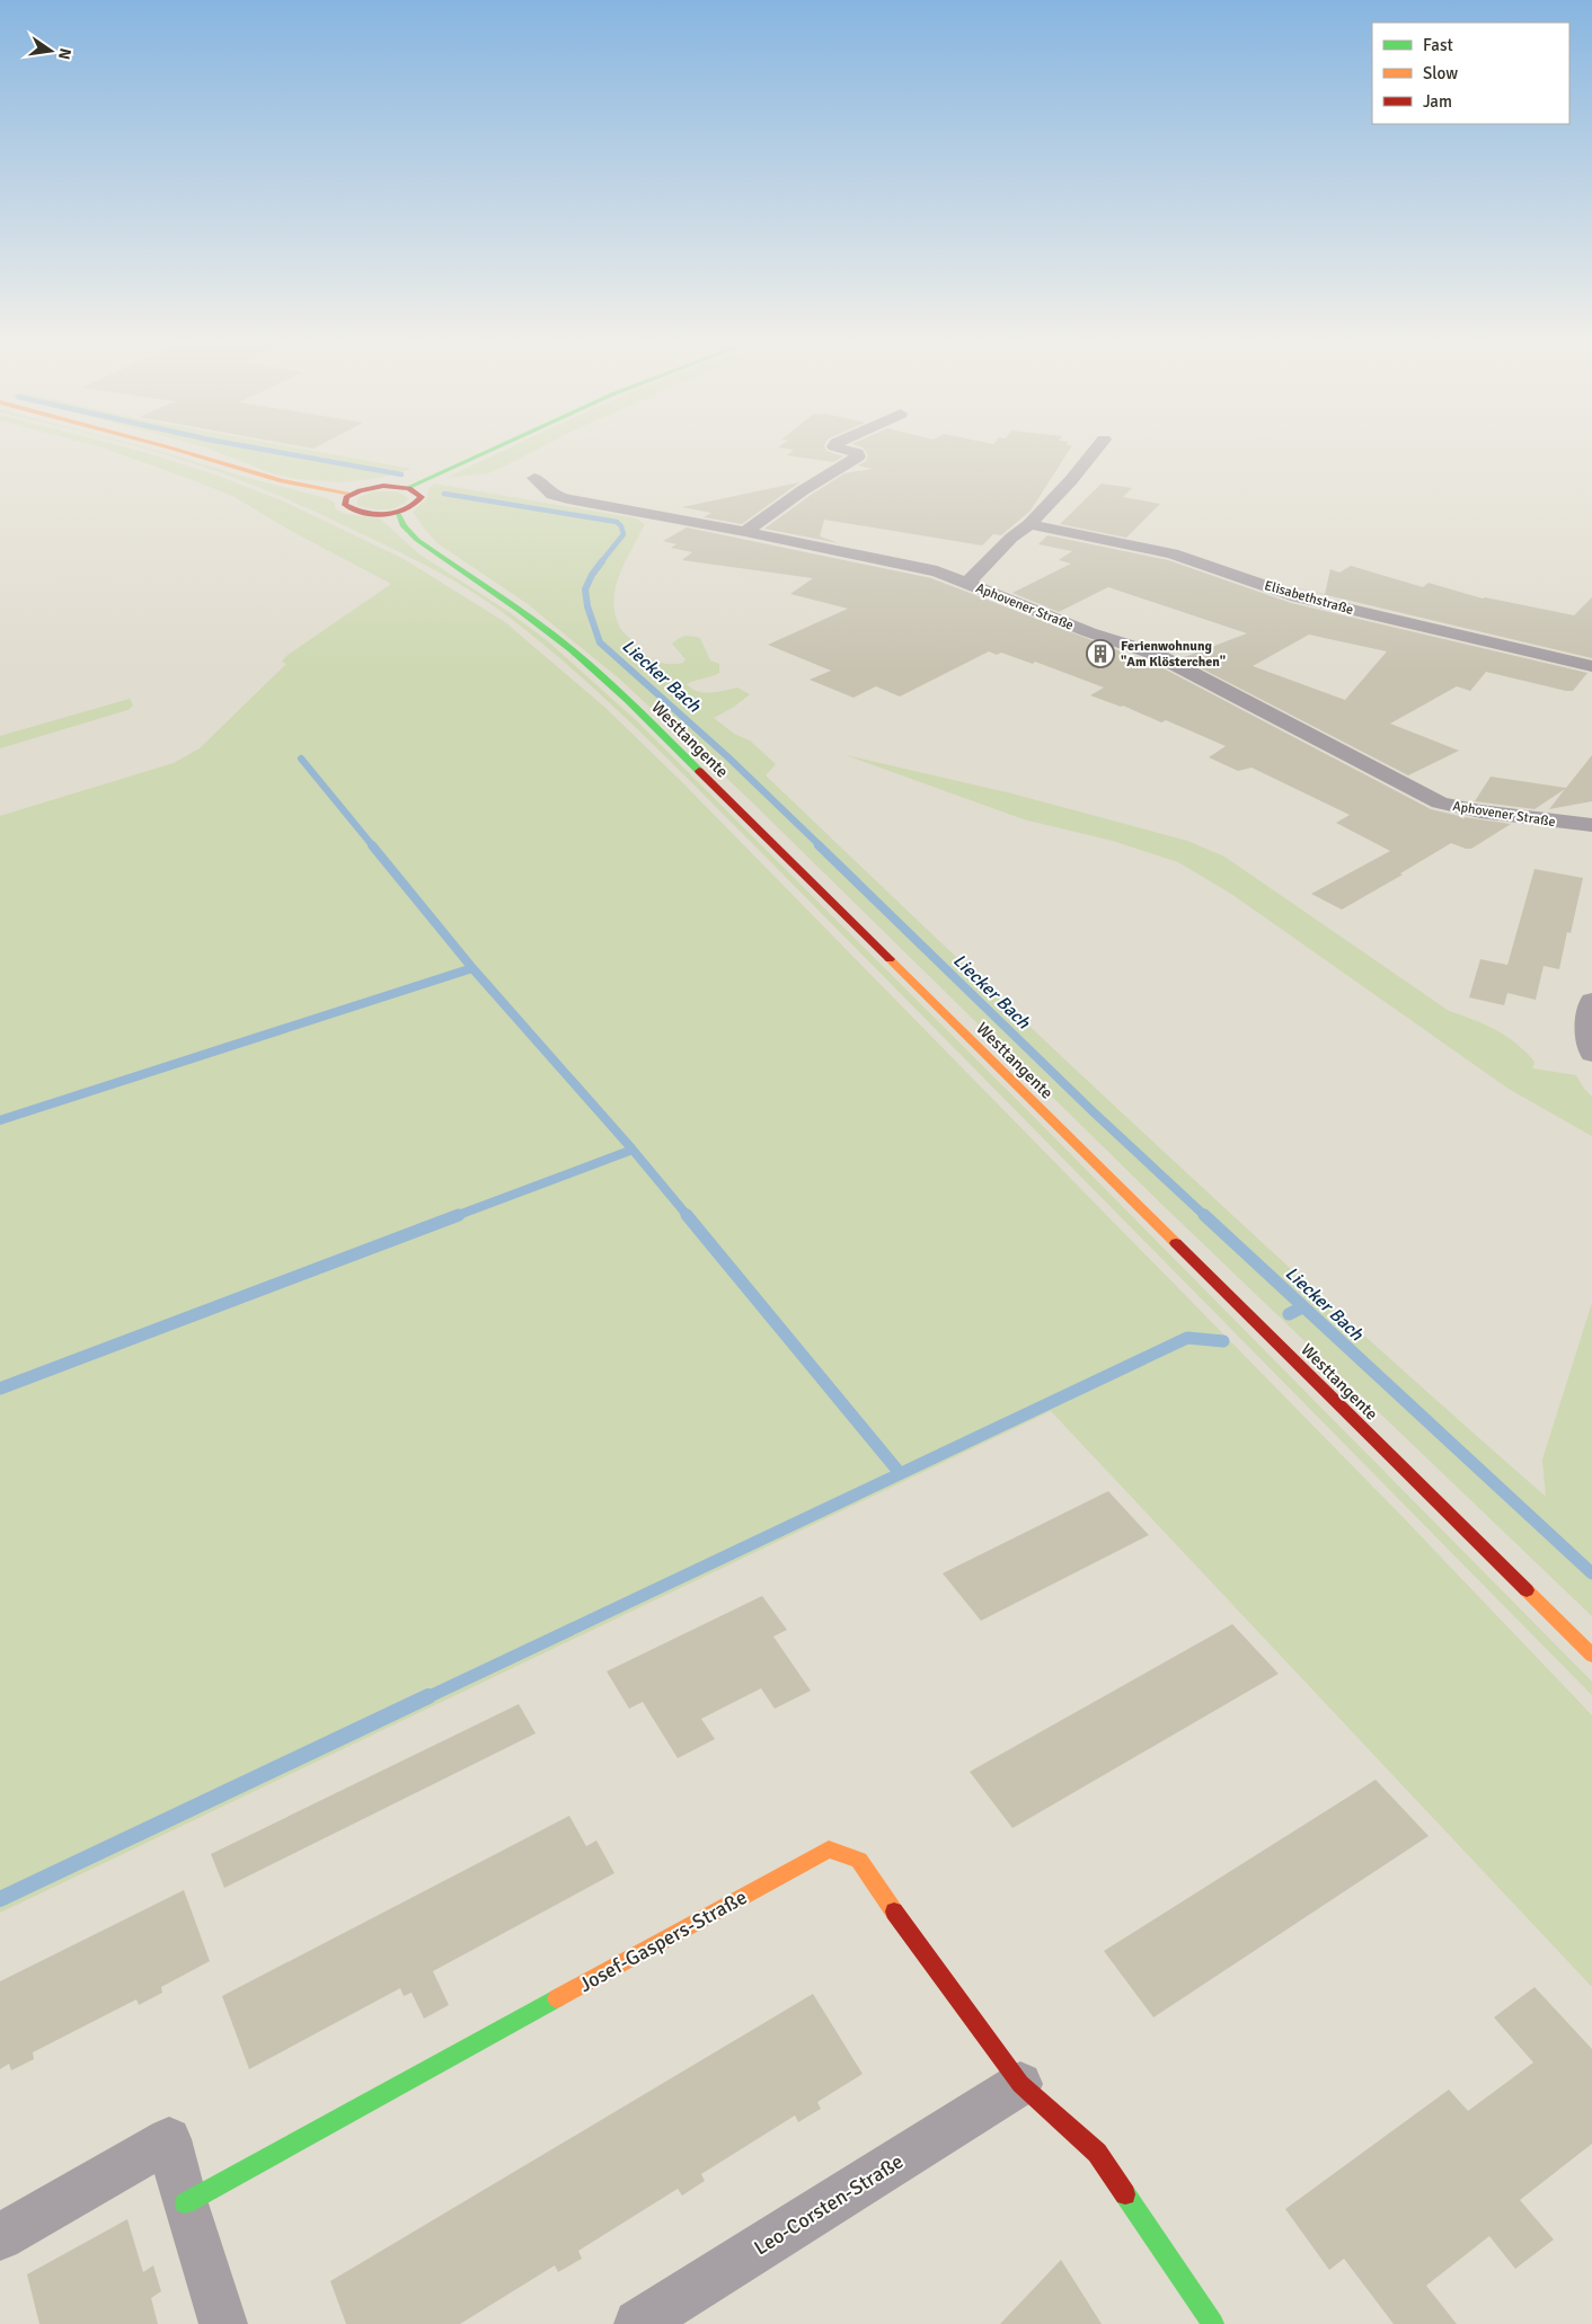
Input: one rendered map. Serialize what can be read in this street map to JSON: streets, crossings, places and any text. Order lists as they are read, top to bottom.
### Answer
{
  "streets": {
    "main road": ["Westtangente", "Josef-Gaspers-Straße"],
    "street": ["Elisabethstraße", "Aphovener Straße", "Leo-Corsten-Straße"]
  },
  "crossings": [
    ["Josef-Gaspers-Straße", "Leo-Corsten-Straße"]
  ],
  "water": ["Liecker Bach"],
  "places": {
    "building": ["Ferienwohnung \"Am Klösterchen\""]
  },
  "legend": ["Fast", "Slow", "Jam"],
  "north": "right"
}
